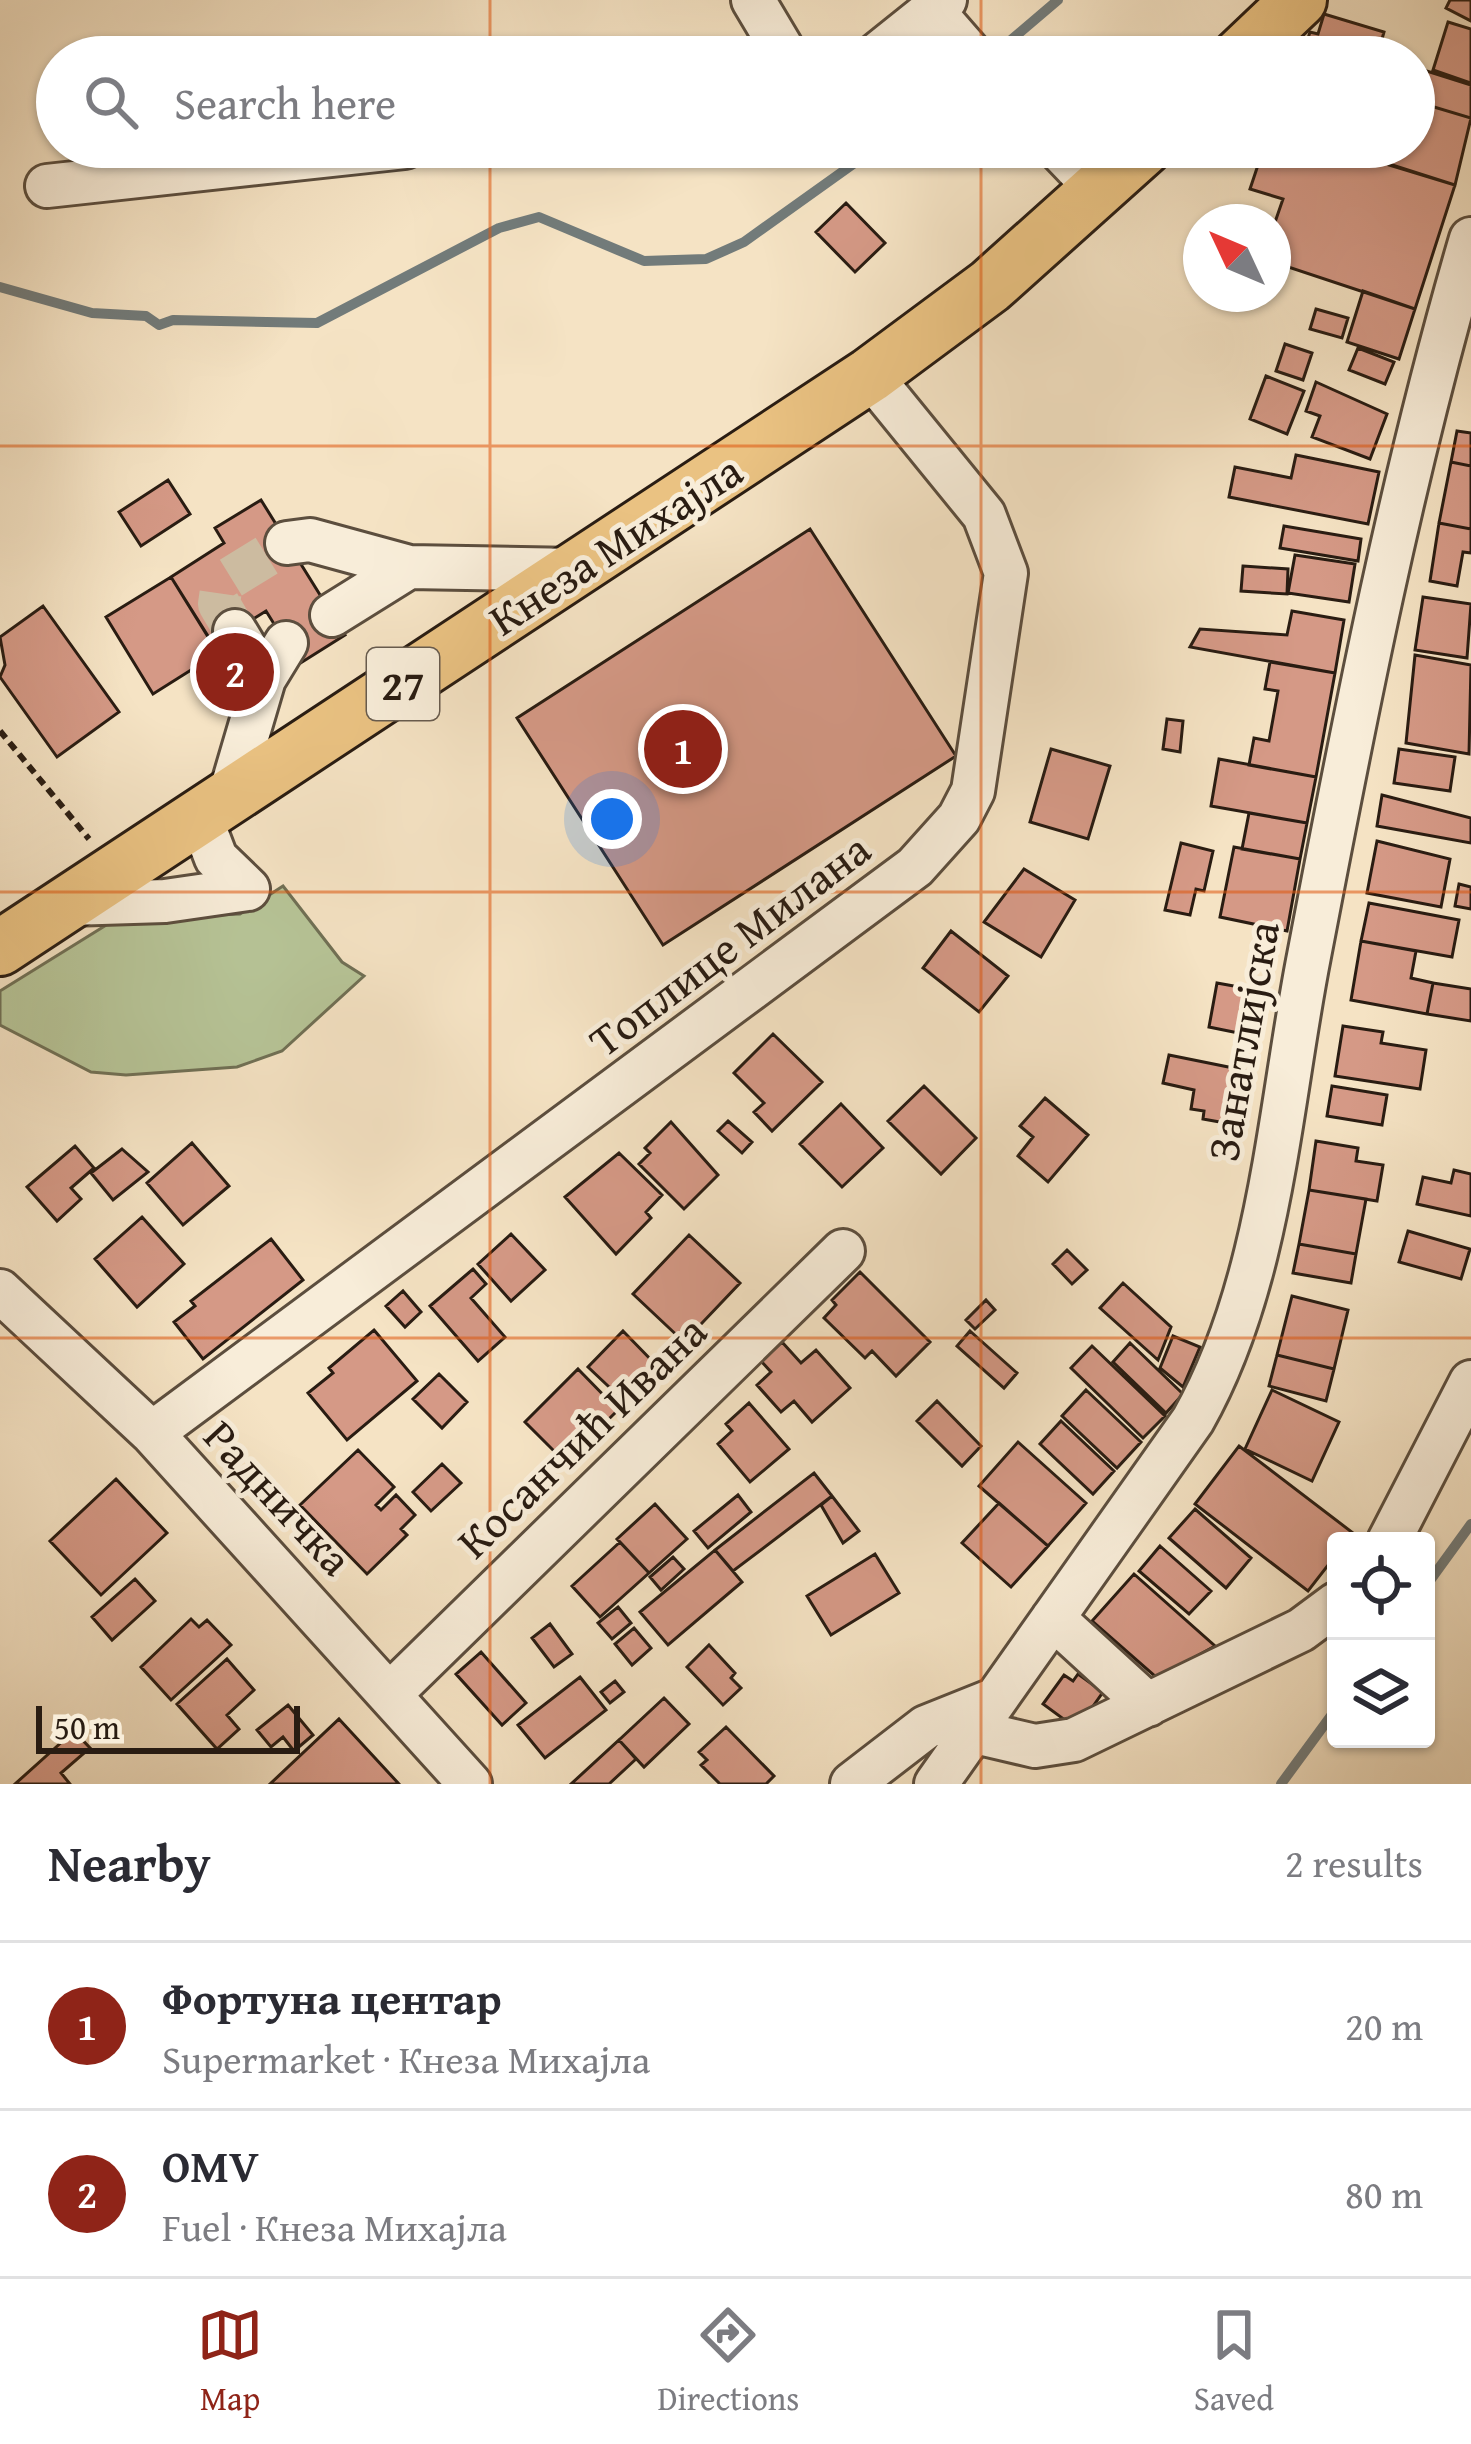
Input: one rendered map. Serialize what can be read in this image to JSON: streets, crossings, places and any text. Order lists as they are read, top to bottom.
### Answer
{
  "streets": {
    "main road": ["Кнеза Михајла", "27"],
    "street": [
      "Топлице Милана",
      "Занатлијска",
      "Косанчић Ивана",
      "Радничка"
    ]
  },
  "crossings": [
    ["Кнеза Михајла", "Топлице Милана"],
    ["Топлице Милана", "Радничка"],
    ["Косанчић Ивана", "Радничка"]
  ],
  "scale_bar": "50 m",
  "north": "top left",
  "page": {
    "search": "Search here",
    "pins": ["2", "1"],
    "scale": "50 m",
    "heading": ["Nearby", "2 results"],
    "list": [
      {
        "mark": "1",
        "name": "Фортуна центар",
        "note": "Supermarket · Кнеза Михајла",
        "value": "20 m"
      },
      {
        "mark": "2",
        "name": "OMV",
        "note": "Fuel · Кнеза Михајла",
        "value": "80 m"
      }
    ],
    "nav": ["Map", "Directions", "Saved"]
  }
}
